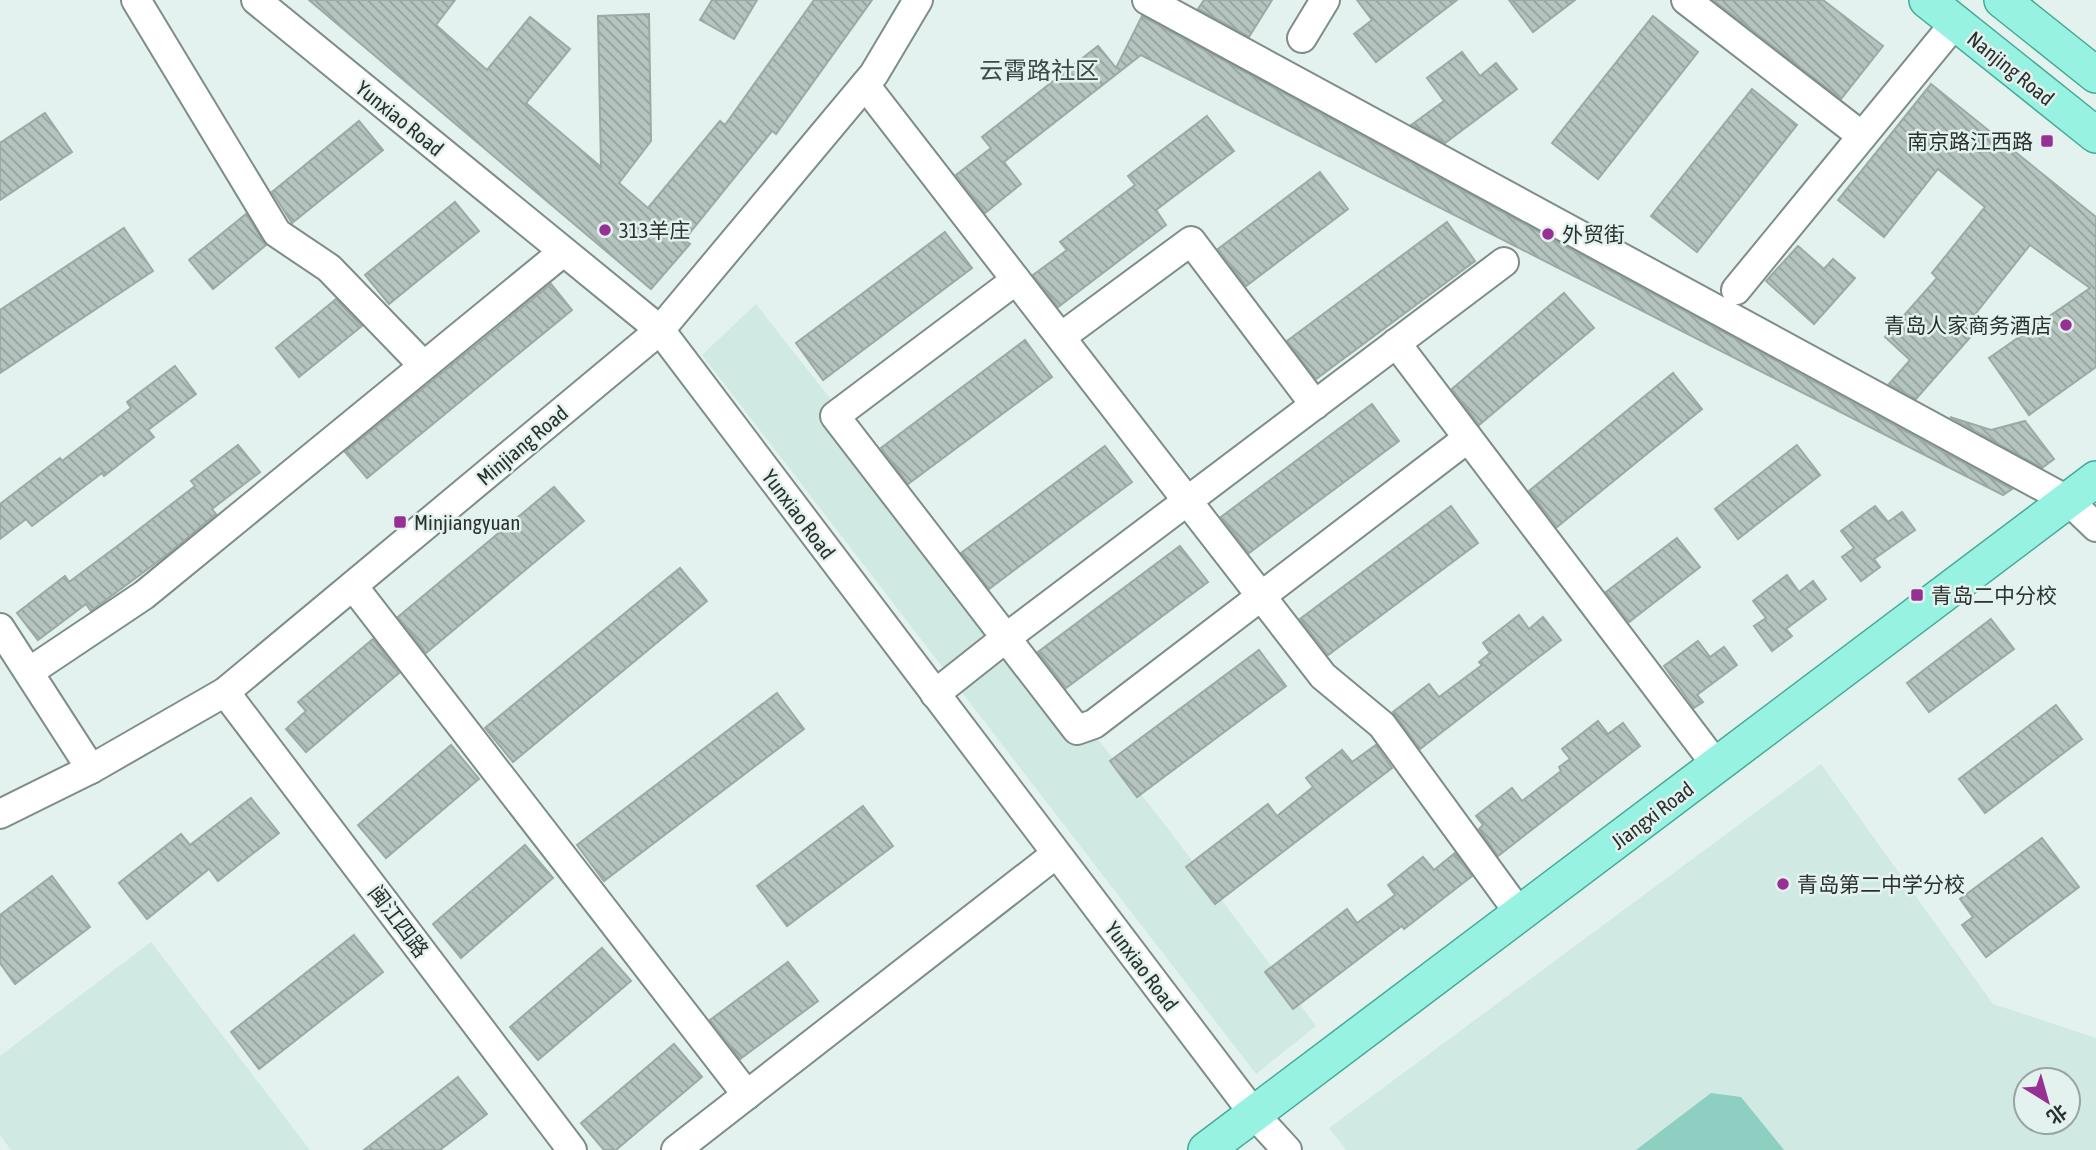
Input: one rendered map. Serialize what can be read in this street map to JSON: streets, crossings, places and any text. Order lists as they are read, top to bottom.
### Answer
{
  "streets": {
    "main road": ["Nanjing Road", "Jiangxi Road"],
    "street": ["Yunxiao Road", "Minjiang Road", "闽江四路"]
  },
  "crossings": [
    ["Yunxiao Road", "Minjiang Road"],
    ["Yunxiao Road", "Jiangxi Road"],
    ["Minjiang Road", "闽江四路"]
  ],
  "districts": ["云霄路社区"],
  "places": {
    "transit": ["南京路江西路", "Minjiangyuan", "青岛二中分校"],
    "other": [
      "313羊庄",
      "外贸街",
      "青岛人家商务酒店",
      "青岛第二中学分校"
    ]
  },
  "north": "bottom right"
}
